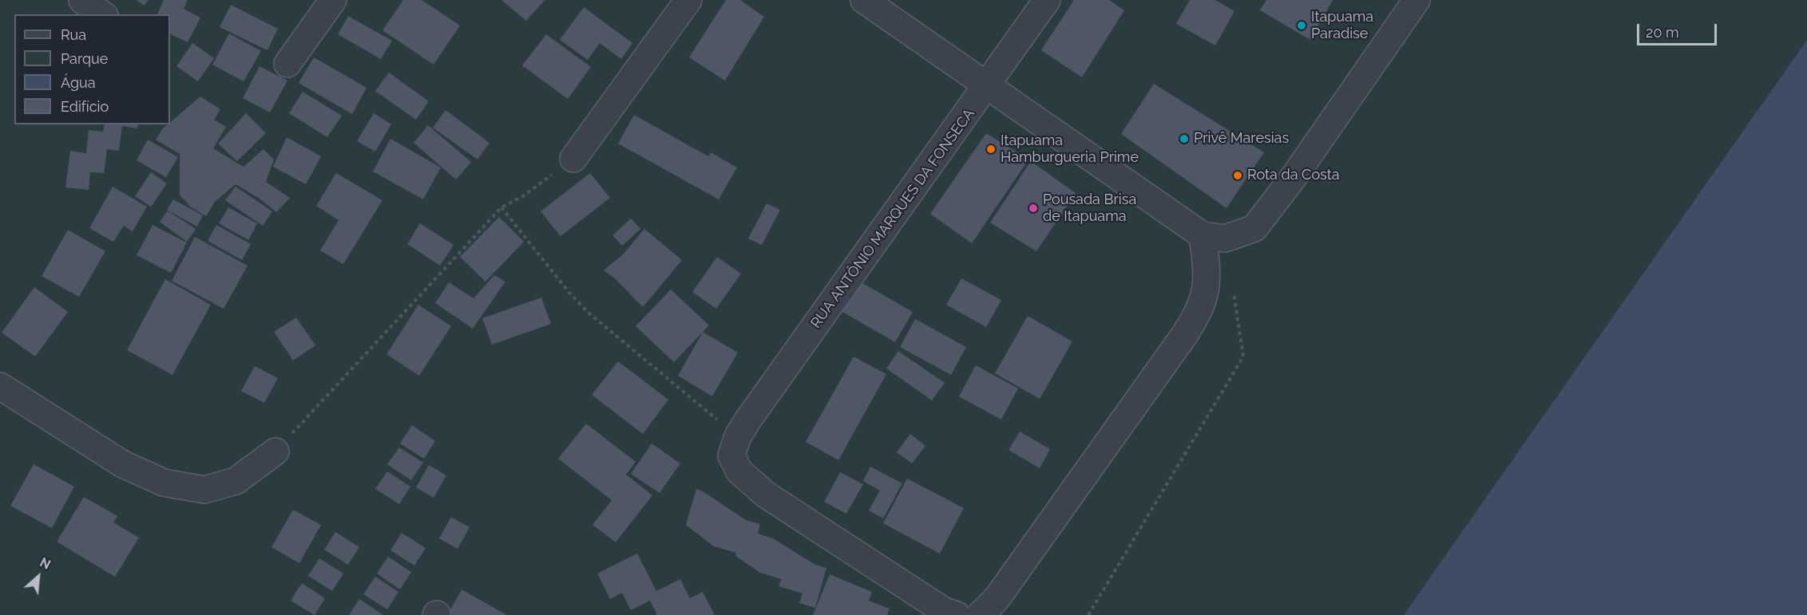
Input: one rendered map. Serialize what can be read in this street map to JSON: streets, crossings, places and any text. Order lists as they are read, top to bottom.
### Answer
{
  "streets": {
    "street": ["RUA ANTÔNIO MARQUES DA FONSECA"]
  },
  "places": [
    "Itapuama Paradise",
    "Privê Maresias",
    "Itapuama Hamburgueria Prime",
    "Rota da Costa",
    "Pousada Brisa de Itapuama"
  ],
  "legend": [
    "Rua",
    "Parque",
    "Água",
    "Edifício"
  ],
  "scale_bar": "20 m",
  "north": "top right"
}
